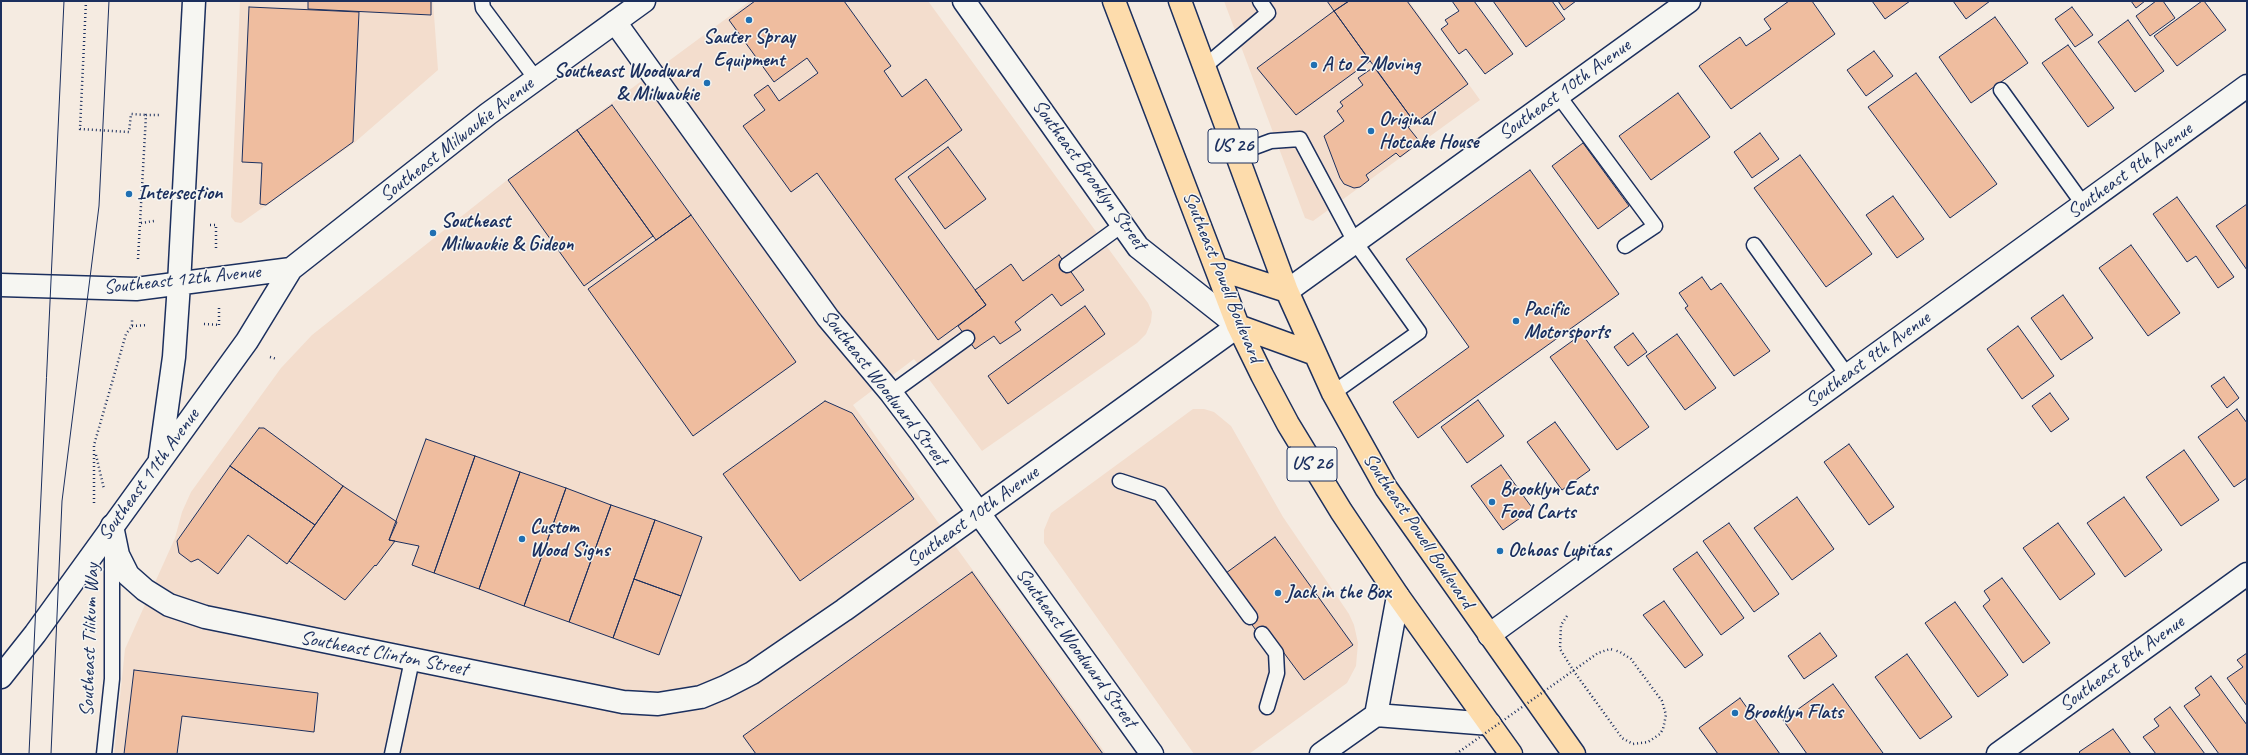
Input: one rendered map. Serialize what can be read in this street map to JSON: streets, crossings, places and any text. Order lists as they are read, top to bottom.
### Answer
{
  "streets": {
    "main road": ["US 26", "Southeast Powell Boulevard"],
    "street": [
      "Southeast 10th Avenue",
      "Southeast Milwaukie Avenue",
      "Southeast 9th Avenue",
      "Southeast Brooklyn Street",
      "Southeast 12th Avenue",
      "Southeast Woodward Street",
      "Southeast 11th Avenue",
      "Southeast Clinton Street",
      "Southeast 8th Avenue"
    ],
    "lane": ["Southeast Tilikum Way"]
  },
  "crossings": [
    ["Southeast 10th Avenue", "Southeast Brooklyn Street"],
    ["Southeast 10th Avenue", "Southeast Powell Boulevard"],
    ["Southeast 10th Avenue", "Southeast Woodward Street"],
    ["Southeast 10th Avenue", "Southeast Clinton Street"],
    ["Southeast Milwaukie Avenue", "Southeast 12th Avenue"],
    ["Southeast Milwaukie Avenue", "Southeast Woodward Street"],
    ["Southeast Milwaukie Avenue", "Southeast 11th Avenue"],
    ["Southeast 9th Avenue", "Southeast Powell Boulevard"],
    ["Southeast Brooklyn Street", "Southeast Powell Boulevard"],
    ["Southeast 12th Avenue", "Southeast 11th Avenue"],
    ["Southeast 11th Avenue", "Southeast Tilikum Way"],
    ["Southeast 11th Avenue", "Southeast Clinton Street"],
    ["Southeast Tilikum Way", "Southeast Clinton Street"]
  ],
  "places": [
    "Sauter Spray Equipment",
    "A to Z Moving",
    "Southeast Woodward & Milwaukie",
    "Original Hotcake House",
    "Intersection",
    "Southeast Milwaukie & Gideon",
    "Pacific Motorsports",
    "Brooklyn Eats Food Carts",
    "Custom Wood Signs",
    "Ochoas Lupitas",
    "Jack in the Box",
    "Brooklyn Flats"
  ]
}
